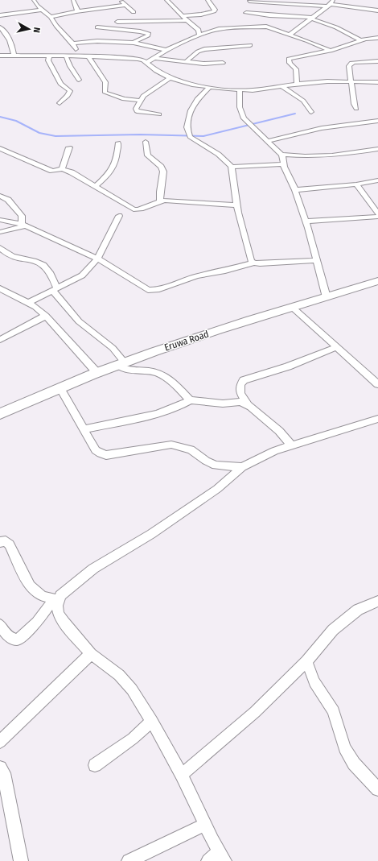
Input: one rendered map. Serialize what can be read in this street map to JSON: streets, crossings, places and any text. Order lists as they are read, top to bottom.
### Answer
{
  "streets": {
    "main road": ["Eruwa Road"]
  },
  "north": "right"
}
